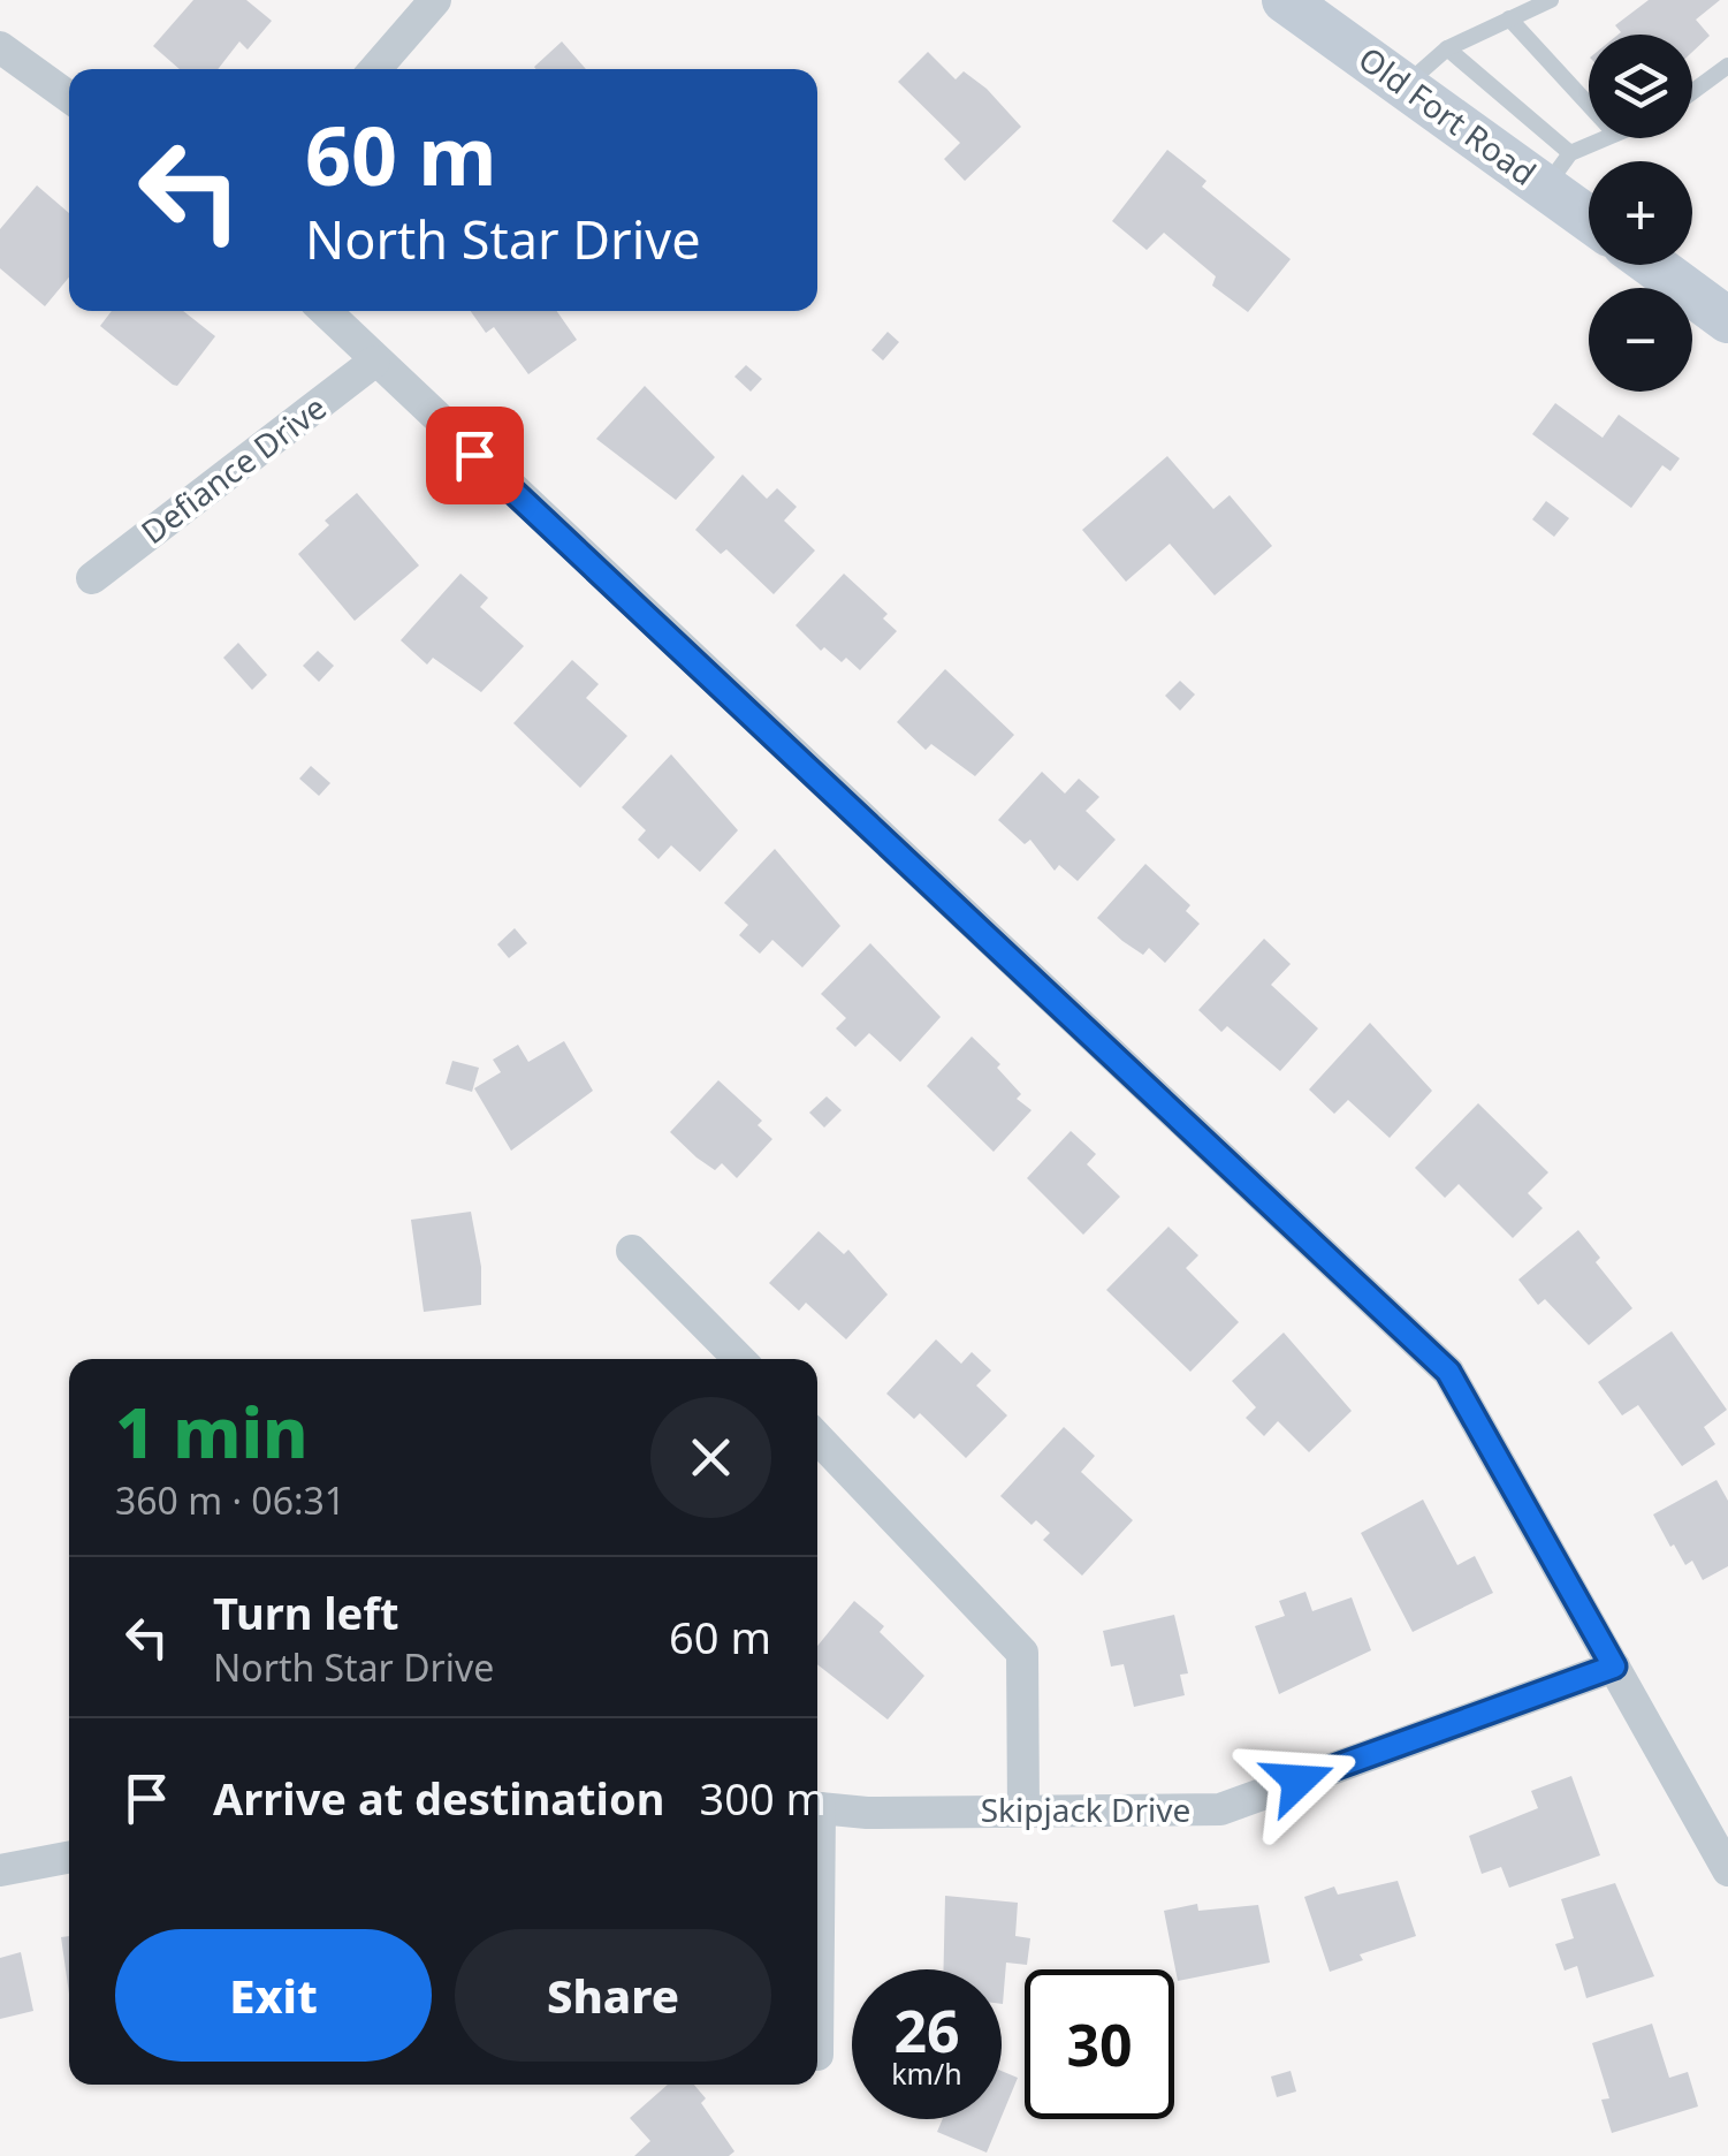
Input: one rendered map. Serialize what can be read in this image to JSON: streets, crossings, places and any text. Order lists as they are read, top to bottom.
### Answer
{
  "streets": {
    "main road": ["Old Fort Road"],
    "street": ["Defiance Drive", "Skipjack Drive"]
  },
  "page": {
    "map_buttons": ["+", "−"],
    "turn": ["60 m", "North Star Drive"],
    "heading": ["1 min", "360 m · 06:31"],
    "list": [
      {
        "name": "Turn left",
        "note": "North Star Drive",
        "value": "60 m"
      },
      {
        "name": "Arrive at destination",
        "value": "300 m"
      }
    ],
    "buttons": ["Exit", "Share"],
    "speed": "26 km/h",
    "limit": "30"
  }
}
